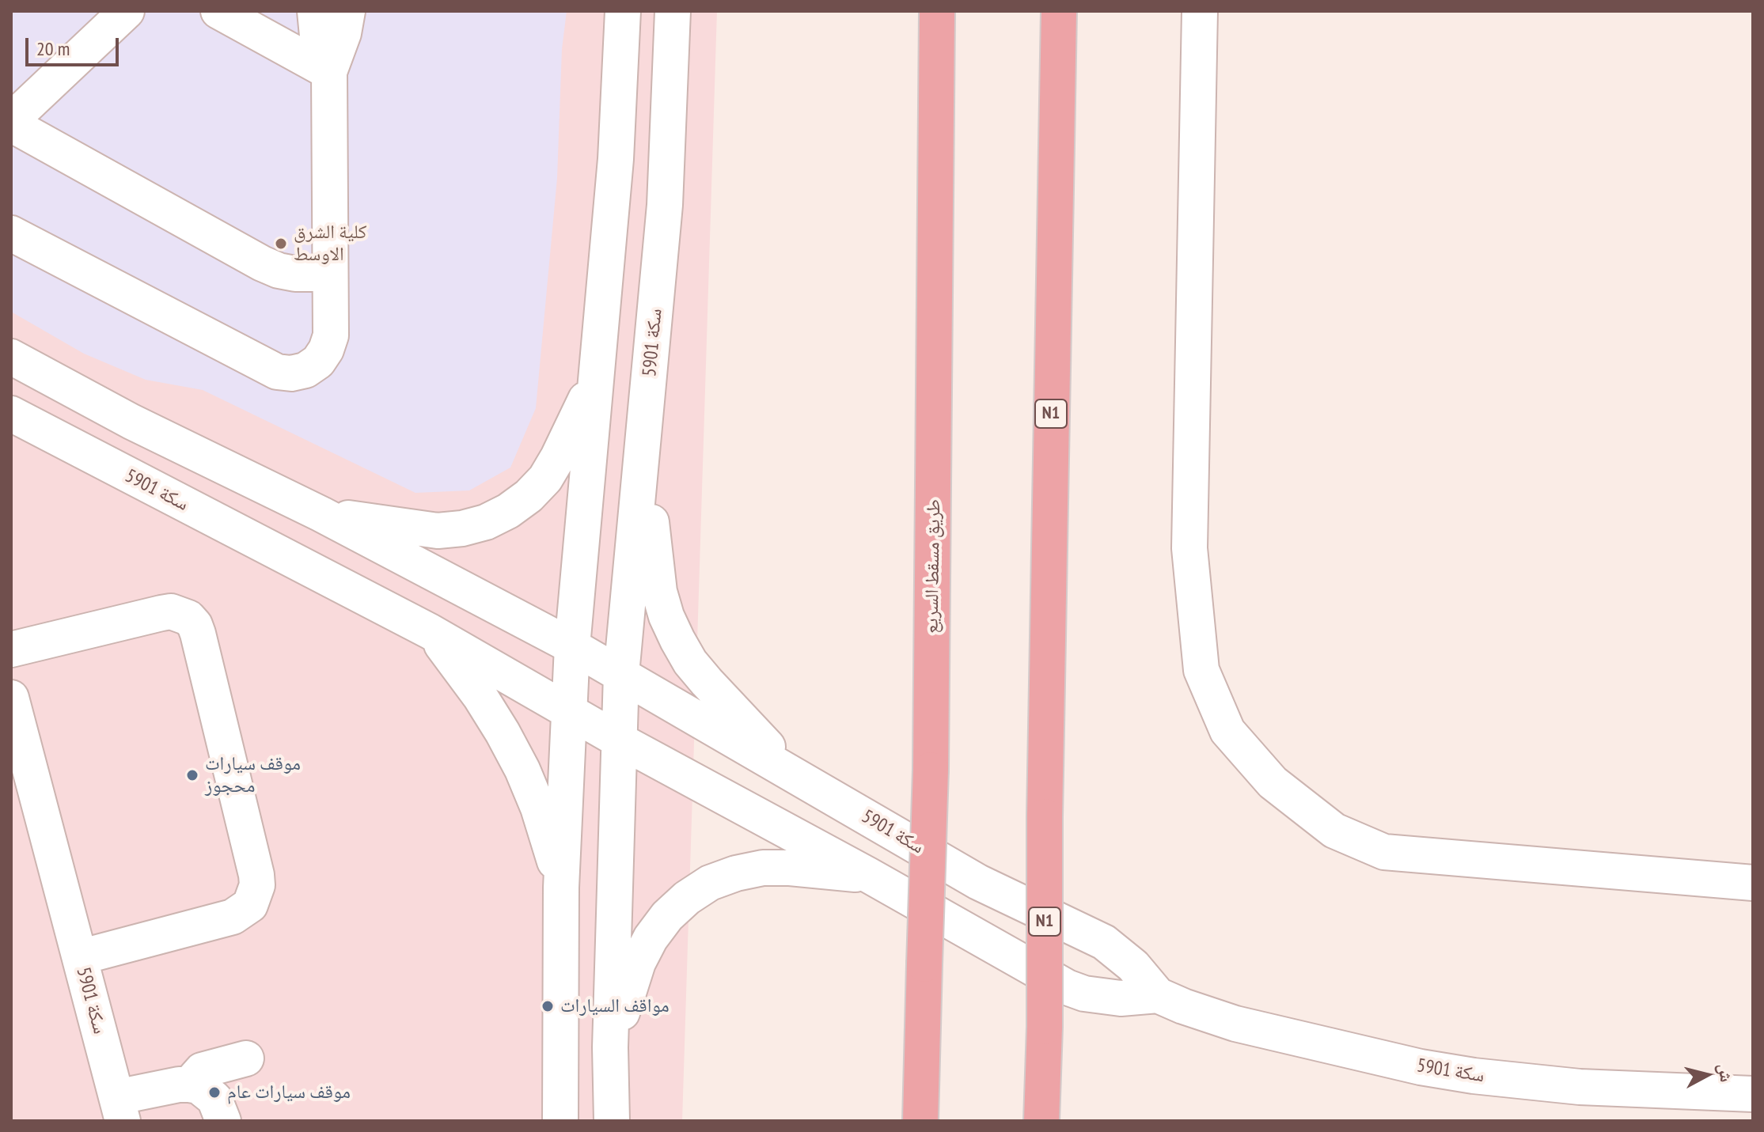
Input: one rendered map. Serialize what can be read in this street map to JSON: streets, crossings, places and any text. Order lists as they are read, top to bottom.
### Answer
{
  "streets": {
    "highway": ["N1", "طريق مسقط السريع"],
    "street": ["سكة 5901"]
  },
  "places": [
    "كلية الشرق الاوسط",
    "موقف سيارات محجوز",
    "مواقف السيارات",
    "موقف سيارات عام"
  ],
  "scale_bar": "20 m",
  "north": "right"
}
